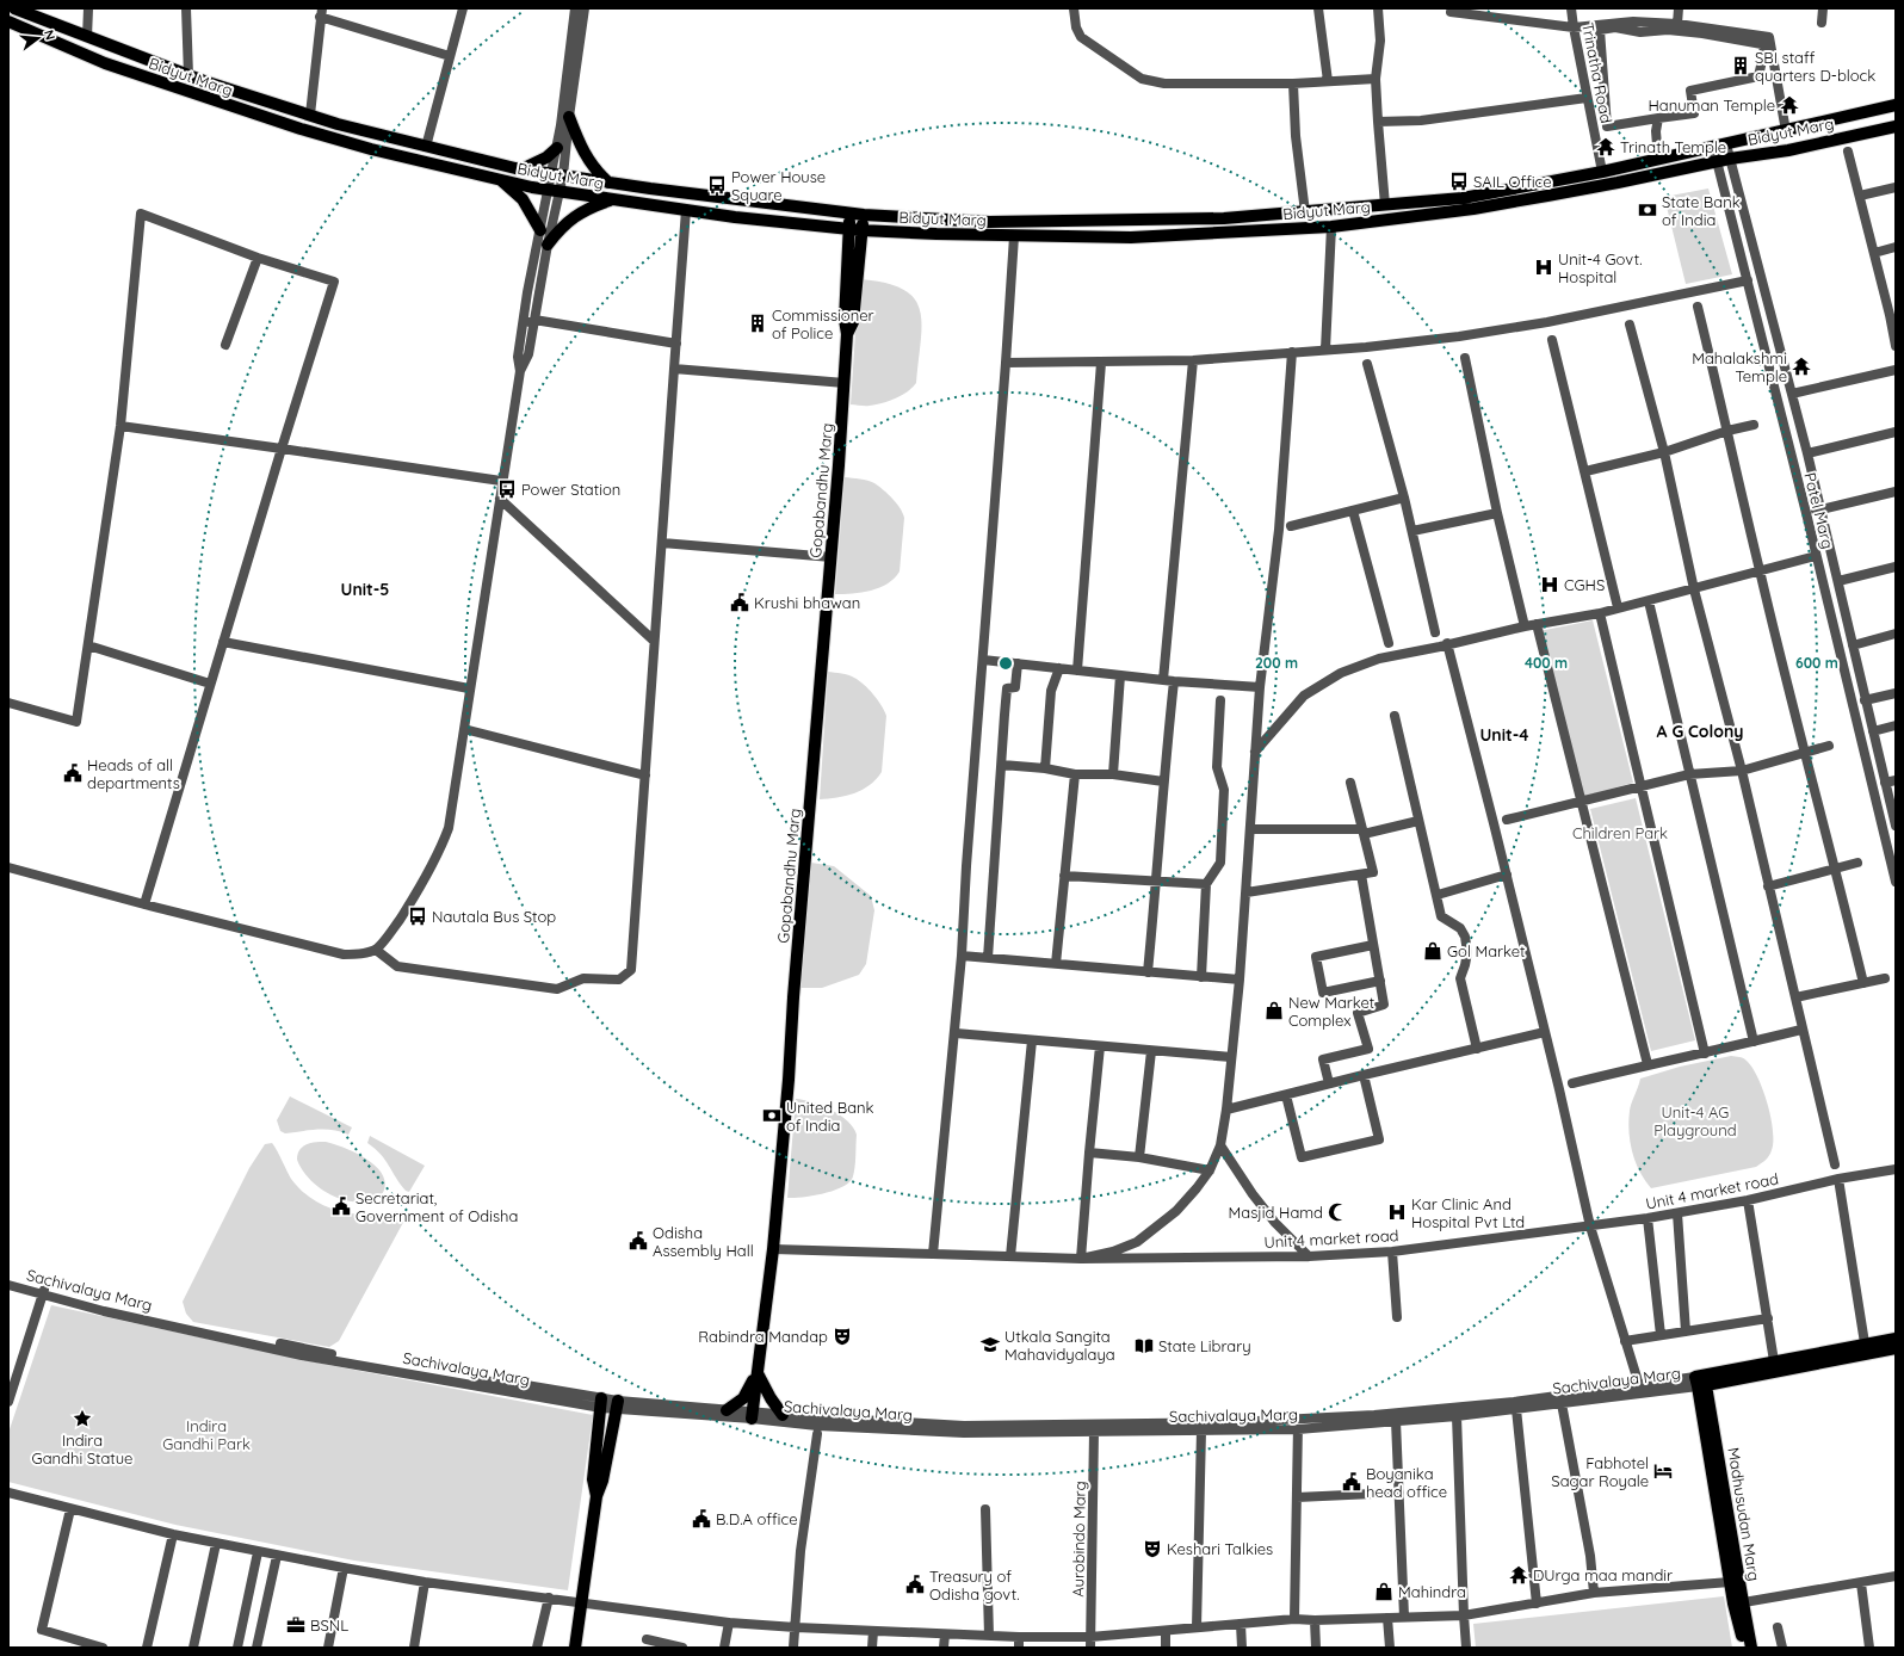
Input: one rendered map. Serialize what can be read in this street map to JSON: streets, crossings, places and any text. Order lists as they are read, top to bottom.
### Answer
{
  "streets": {
    "main road": [
      "Bidyut Marg",
      "Gopabandhu Marg",
      "Sachivalaya Marg",
      "Madhusudan Marg"
    ],
    "street": [
      "Trinatha Road",
      "Patel Marg",
      "Unit 4 market road",
      "Aurobindo Marg"
    ]
  },
  "crossings": [
    ["Trinatha Road", "Bidyut Marg"],
    ["Bidyut Marg", "Gopabandhu Marg"],
    ["Bidyut Marg", "Patel Marg"],
    ["Gopabandhu Marg", "Unit 4 market road"],
    ["Gopabandhu Marg", "Sachivalaya Marg"],
    ["Sachivalaya Marg", "Madhusudan Marg"],
    ["Sachivalaya Marg", "Aurobindo Marg"]
  ],
  "districts": ["Unit-5", "A G Colony", "Unit-4"],
  "parks": ["Children Park", "Unit-4 AG Playground", "Indira Gandhi Park"],
  "places": {
    "building": ["SBI staff quarters D-block", "Commissioner of Police"],
    "temple": [
      "Hanuman Temple",
      "Trinath Temple",
      "Mahalakshmi Temple",
      "DUrga maa mandir"
    ],
    "bus stop": [
      "SAIL Office",
      "Power House Square",
      "Power Station",
      "Nautala Bus Stop"
    ],
    "bank": ["State Bank of India", "United Bank of India"],
    "hospital": ["Unit-4 Govt. Hospital", "CGHS", "Kar Clinic And Hospital Pvt Ltd"],
    "public building": [
      "Krushi bhawan",
      "Heads of all departments",
      "Secretariat, Government of Odisha",
      "Odisha Assembly Hall",
      "Boyanika head office",
      "B.D.A office",
      "Treasury of Odisha govt."
    ],
    "shop": ["Gol Market", "New Market Complex", "Mahindra"],
    "mosque": ["Masjid Hamd"],
    "theatre": ["Rabindra Mandap", "Keshari Talkies"],
    "school or university": ["Utkala Sangita Mahavidyalaya"],
    "library": ["State Library"],
    "place": ["Indira Gandhi Statue"],
    "hotel": ["Fabhotel Sagar Royale"],
    "office": ["BSNL"]
  },
  "north": "right",
  "rings": ["200 m", "400 m", "600 m"]
}
